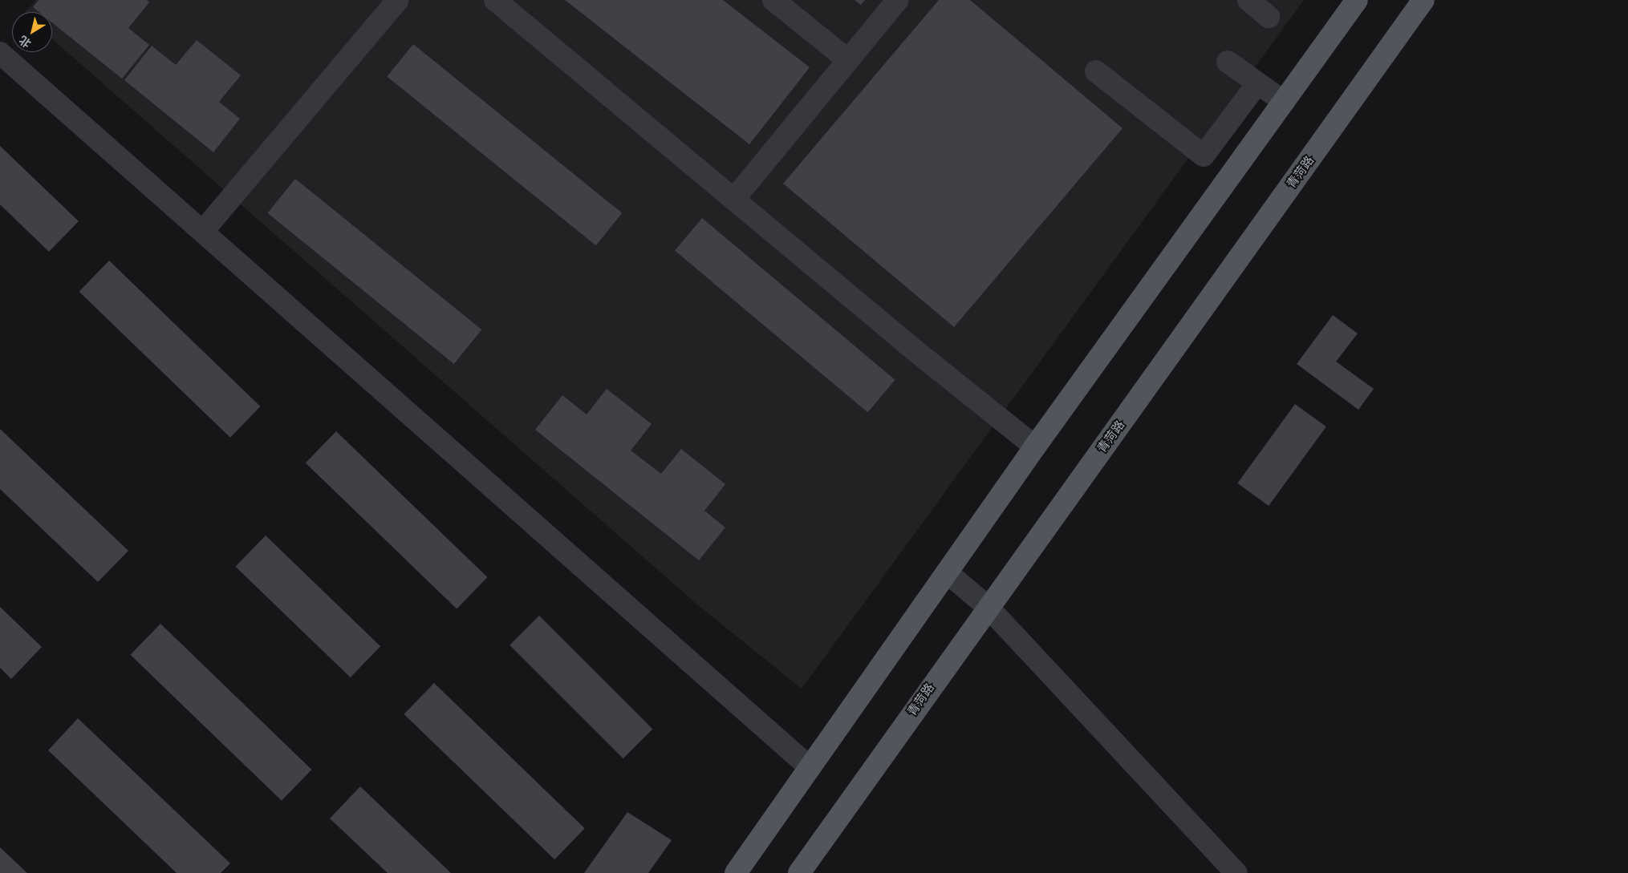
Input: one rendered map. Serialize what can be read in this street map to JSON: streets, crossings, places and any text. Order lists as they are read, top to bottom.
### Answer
{
  "streets": {
    "main road": ["青菏路"]
  },
  "north": "bottom left"
}
